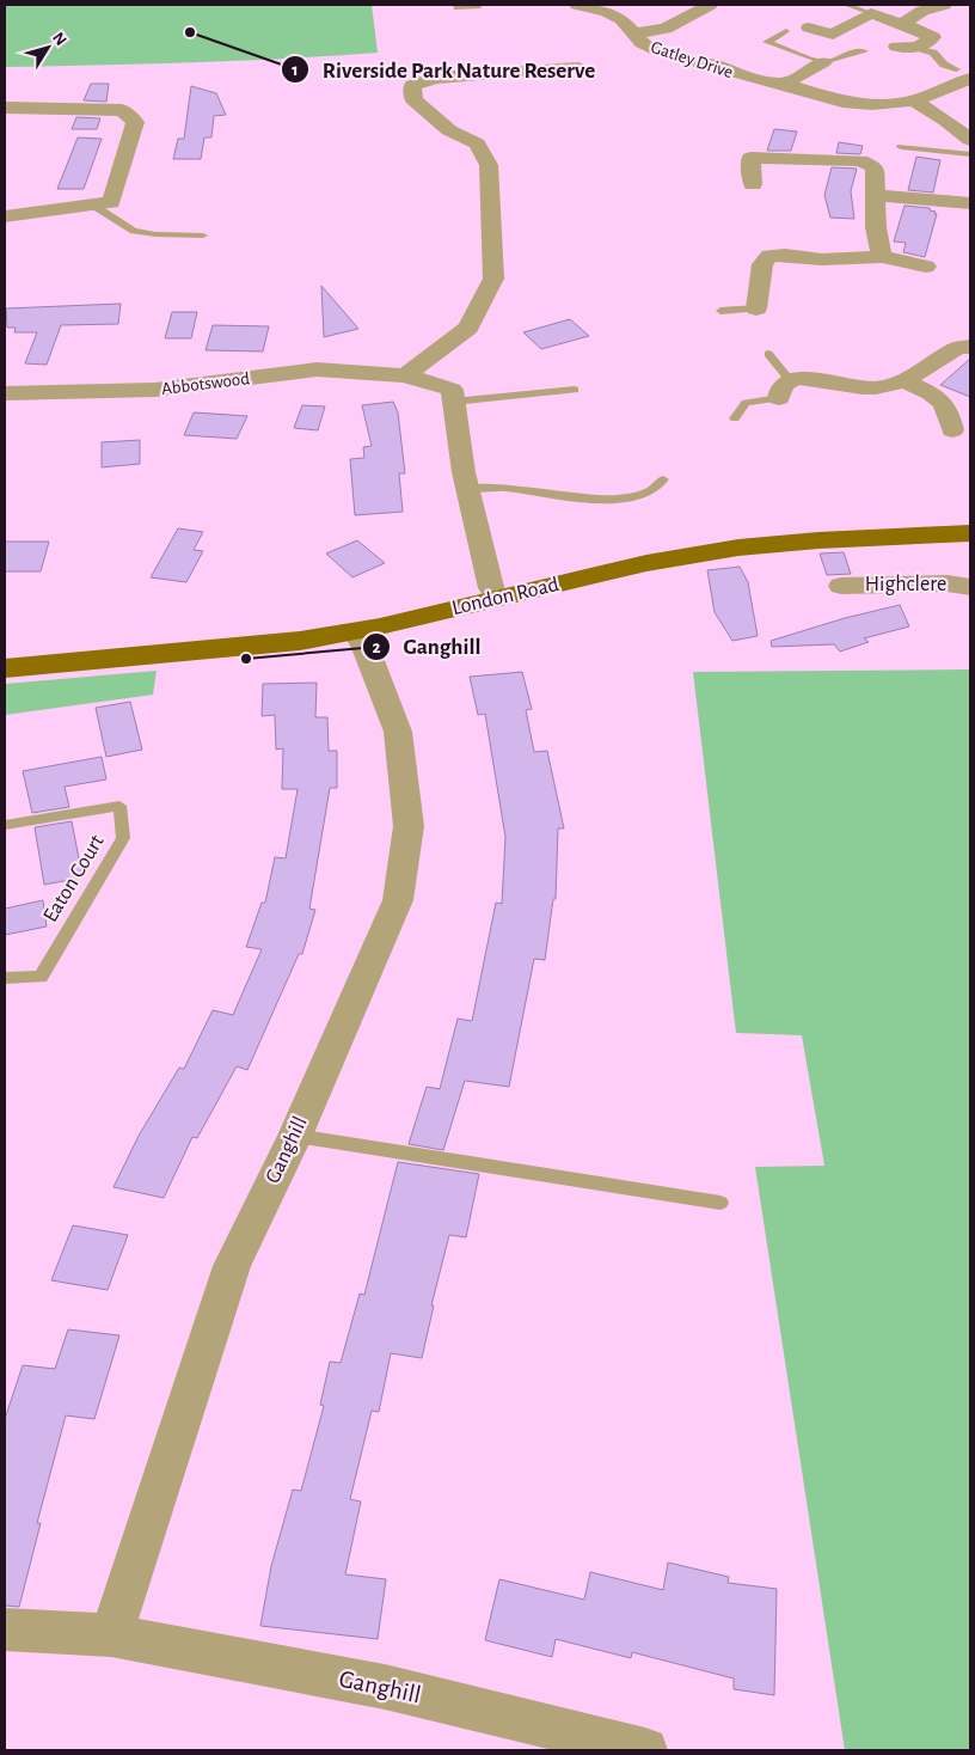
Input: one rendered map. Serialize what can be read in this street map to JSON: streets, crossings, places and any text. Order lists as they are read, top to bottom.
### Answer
{
  "streets": {
    "main road": ["London Road"],
    "street": [
      "Gatley Drive",
      "Abbotswood",
      "Highclere",
      "Ganghill"
    ],
    "lane": ["Eaton Court"]
  },
  "crossings": [
    ["London Road", "Ganghill"]
  ],
  "places": ["Riverside Park Nature Reserve", "Ganghill"],
  "north": "top right"
}
